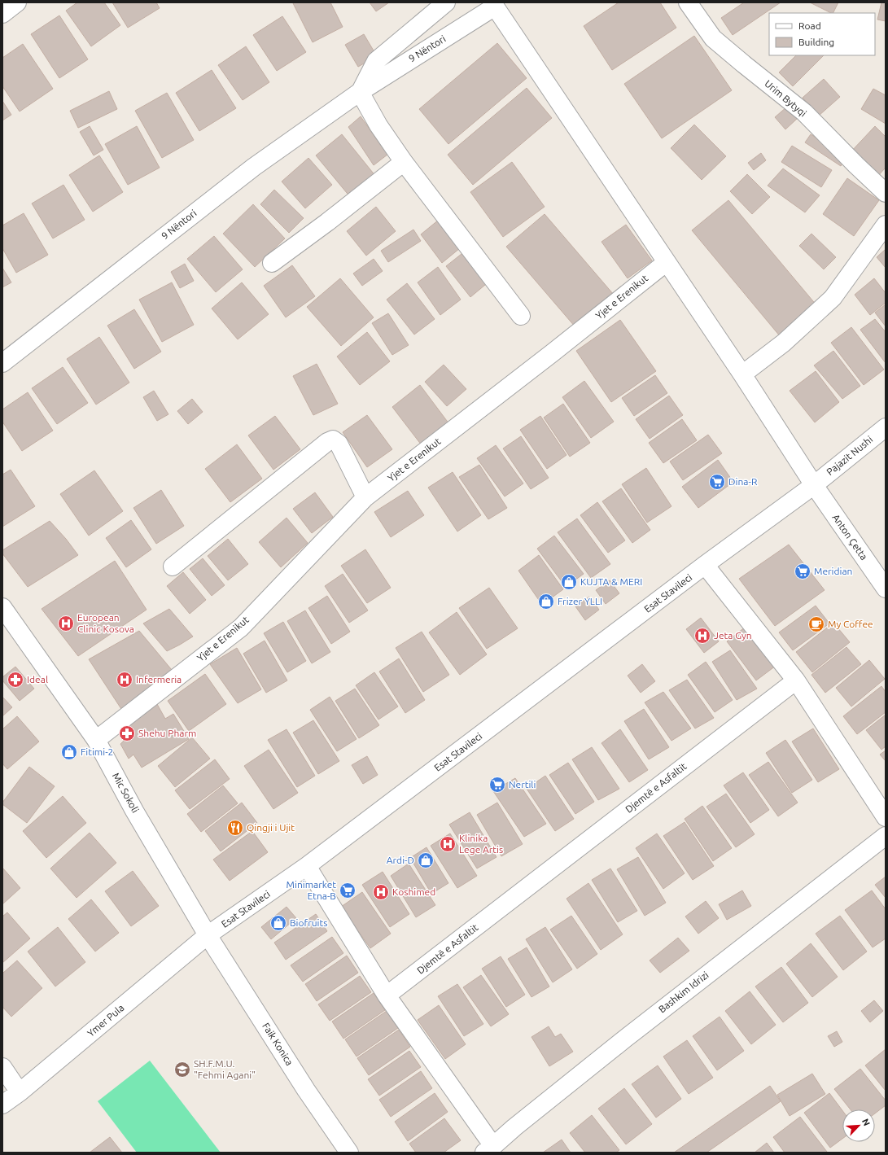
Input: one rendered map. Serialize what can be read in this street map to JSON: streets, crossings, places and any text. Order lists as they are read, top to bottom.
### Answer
{
  "streets": {
    "street": [
      "9 Nëntori",
      "Urim Bytyqi",
      "Yjet e Erenikut",
      "Pajazit Nushi",
      "Anton Çetta",
      "Esat Stavileci",
      "Djemtë e Asfaltit",
      "Mic Sokoli",
      "Bashkim Idrizi",
      "Ymer Pula",
      "Faik Konica"
    ]
  },
  "crossings": [
    ["9 Nëntori", "Yjet e Erenikut"],
    ["Yjet e Erenikut", "Mic Sokoli"],
    ["Pajazit Nushi", "Anton Çetta"],
    ["Pajazit Nushi", "Esat Stavileci"],
    ["Anton Çetta", "Esat Stavileci"],
    ["Esat Stavileci", "Mic Sokoli"],
    ["Esat Stavileci", "Ymer Pula"],
    ["Esat Stavileci", "Faik Konica"],
    ["Mic Sokoli", "Ymer Pula"],
    ["Mic Sokoli", "Faik Konica"],
    ["Ymer Pula", "Faik Konica"]
  ],
  "places": {
    "supermarket": [
      "Dina-R",
      "Meridian",
      "Nertili",
      "Minimarket Etna-B"
    ],
    "shop": [
      "KUJTA & MERI",
      "Frizer YLLI",
      "Fitimi-2",
      "Ardi-D",
      "Biofruits"
    ],
    "hospital": [
      "European Clinic Kosova",
      "Jeta Gyn",
      "Infermeria",
      "Klinika Lege Artis",
      "Koshimed"
    ],
    "cafe": ["My Coffee"],
    "pharmacy": ["Ideal", "Shehu Pharm"],
    "restaurant": ["Qingji i Ujit"],
    "school or university": ["SH.F.M.U. \"Fehmi Agani\""]
  },
  "legend": ["Road", "Building"],
  "north": "top right"
}
